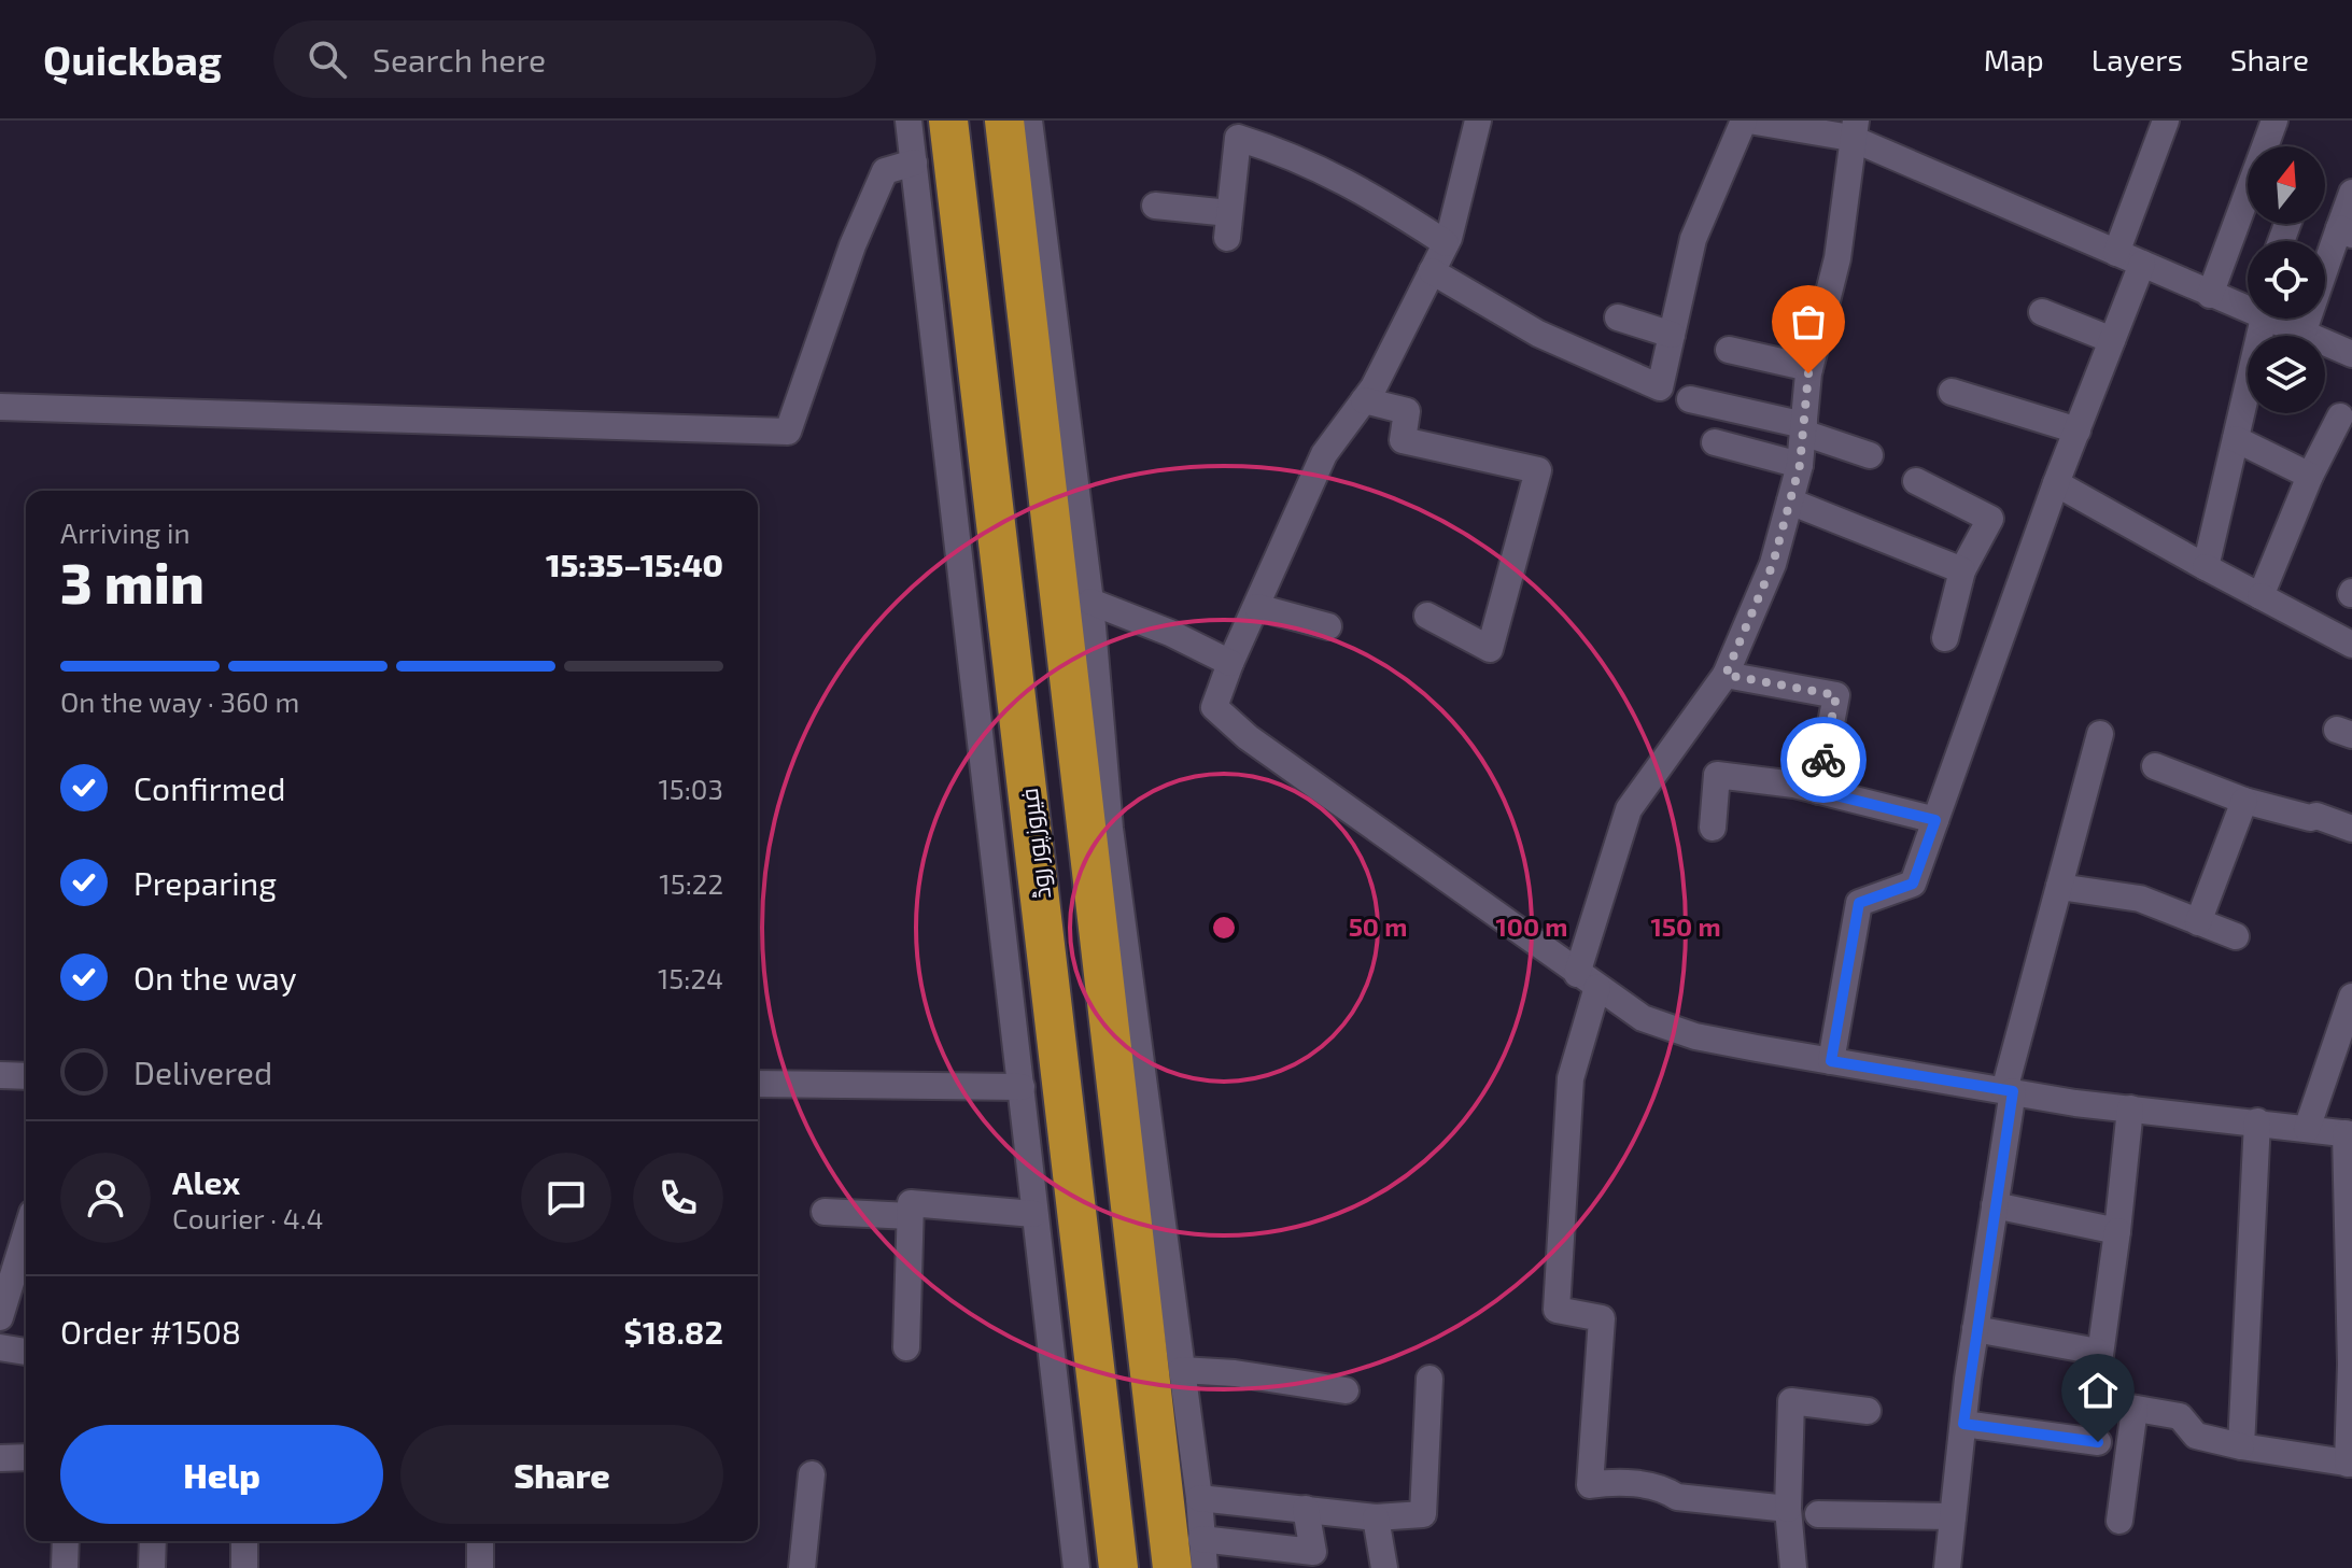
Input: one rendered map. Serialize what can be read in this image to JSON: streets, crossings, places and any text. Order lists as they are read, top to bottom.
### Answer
{
  "streets": {
    "highway": ["فیروزپور روڈ"]
  },
  "north": "top",
  "page": {
    "header": "Quickbag",
    "search": "Search here",
    "nav": ["Map", "Layers", "Share"],
    "heading": ["3 min", "Arriving in", "15:35–15:40"],
    "panel": [
      "Alex",
      "Courier · 4.4",
      "Order #1508",
      "$18.82"
    ],
    "bar": "On the way · 360 m",
    "list": [
      ["Confirmed", "15:03"],
      ["Preparing", "15:22"],
      ["On the way", "15:24"],
      "Delivered"
    ],
    "buttons": ["Help", "Share"]
  },
  "rings": ["50 m", "100 m", "150 m"]
}
